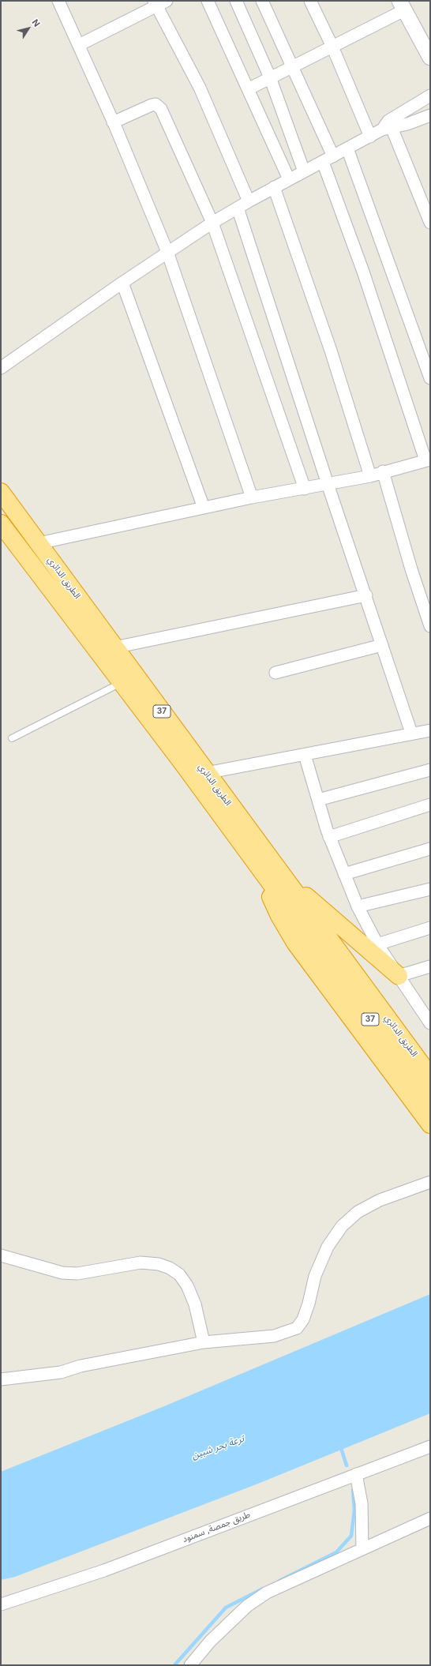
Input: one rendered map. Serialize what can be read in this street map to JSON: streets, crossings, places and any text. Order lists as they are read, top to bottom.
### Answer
{
  "streets": {
    "highway": ["الطريق الدائري", "37"],
    "street": ["طريق جمصة, سمنود"]
  },
  "water": ["ترعة بحر شبين"],
  "north": "top right"
}
